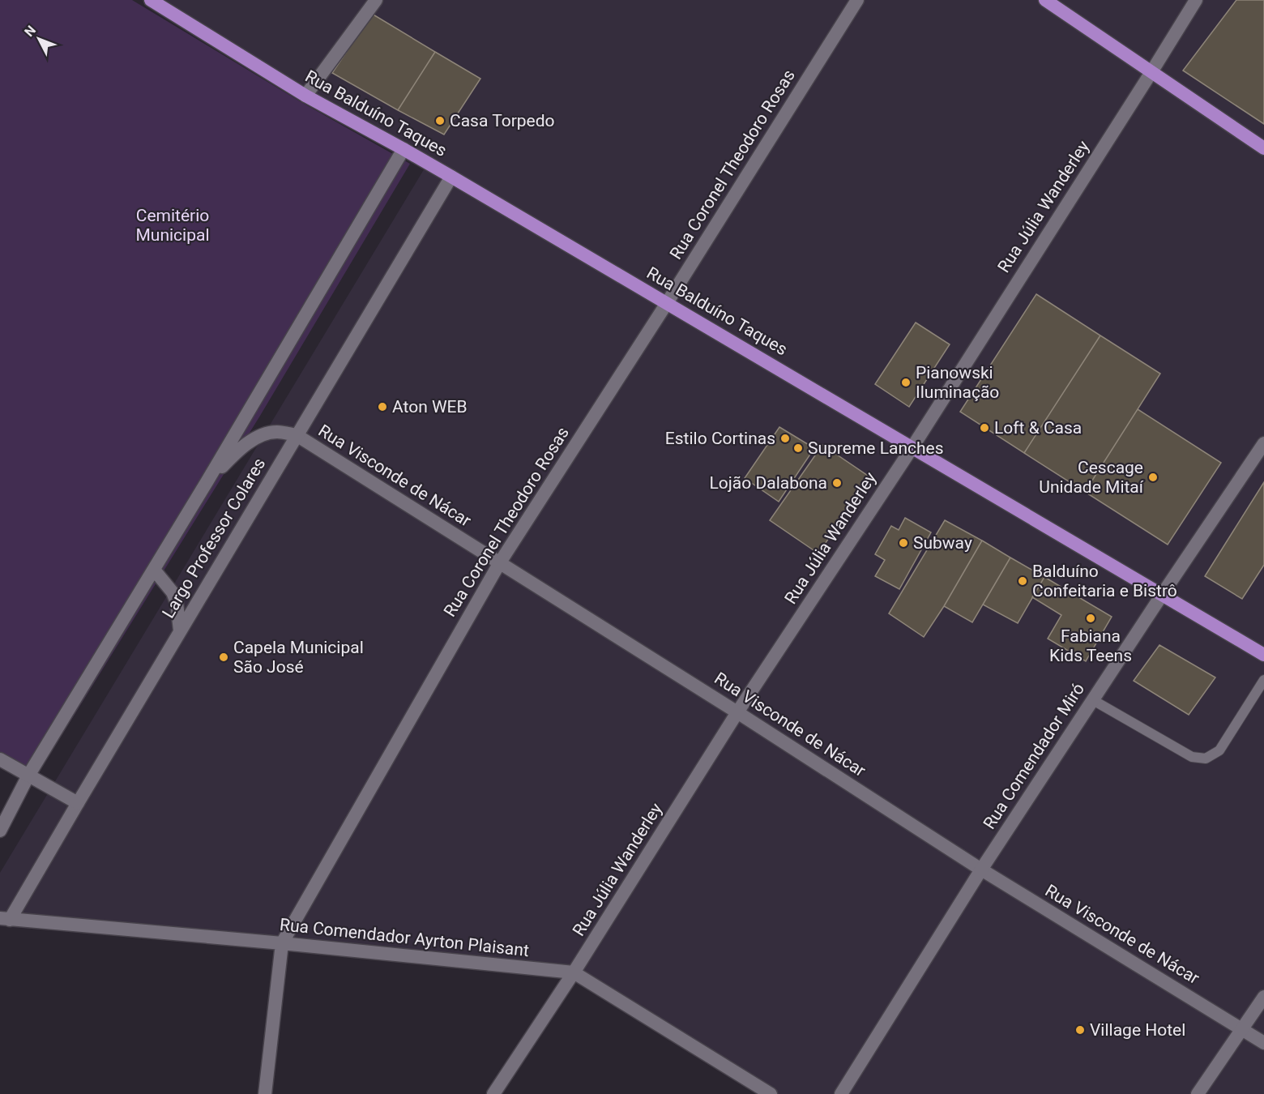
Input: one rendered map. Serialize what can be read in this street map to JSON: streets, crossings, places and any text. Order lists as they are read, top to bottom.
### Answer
{
  "streets": {
    "main road": ["Rua Balduíno Taques"],
    "street": [
      "Rua Coronel Theodoro Rosas",
      "Rua Júlia Wanderley",
      "Rua Visconde de Nácar",
      "Largo Professor Colares",
      "Rua Comendador Miró",
      "Rua Comendador Ayrton Plaisant"
    ]
  },
  "crossings": [
    ["Rua Balduíno Taques", "Rua Coronel Theodoro Rosas"],
    ["Rua Balduíno Taques", "Rua Júlia Wanderley"],
    ["Rua Balduíno Taques", "Largo Professor Colares"],
    ["Rua Balduíno Taques", "Rua Comendador Miró"],
    ["Rua Coronel Theodoro Rosas", "Rua Visconde de Nácar"],
    ["Rua Coronel Theodoro Rosas", "Rua Comendador Ayrton Plaisant"],
    ["Rua Júlia Wanderley", "Rua Visconde de Nácar"],
    ["Rua Júlia Wanderley", "Rua Comendador Ayrton Plaisant"],
    ["Rua Visconde de Nácar", "Largo Professor Colares"],
    ["Rua Visconde de Nácar", "Rua Comendador Miró"],
    ["Largo Professor Colares", "Rua Comendador Ayrton Plaisant"]
  ],
  "parks": ["Cemitério Municipal"],
  "places": [
    "Casa Torpedo",
    "Pianowski Iluminação",
    "Aton WEB",
    "Loft & Casa",
    "Estilo Cortinas",
    "Supreme Lanches",
    "Cescage Unidade Mitaí",
    "Lojão Dalabona",
    "Subway",
    "Balduíno Confeitaria e Bistrô",
    "Fabiana Kids Teens",
    "Capela Municipal São José",
    "Village Hotel"
  ],
  "north": "top left"
}
